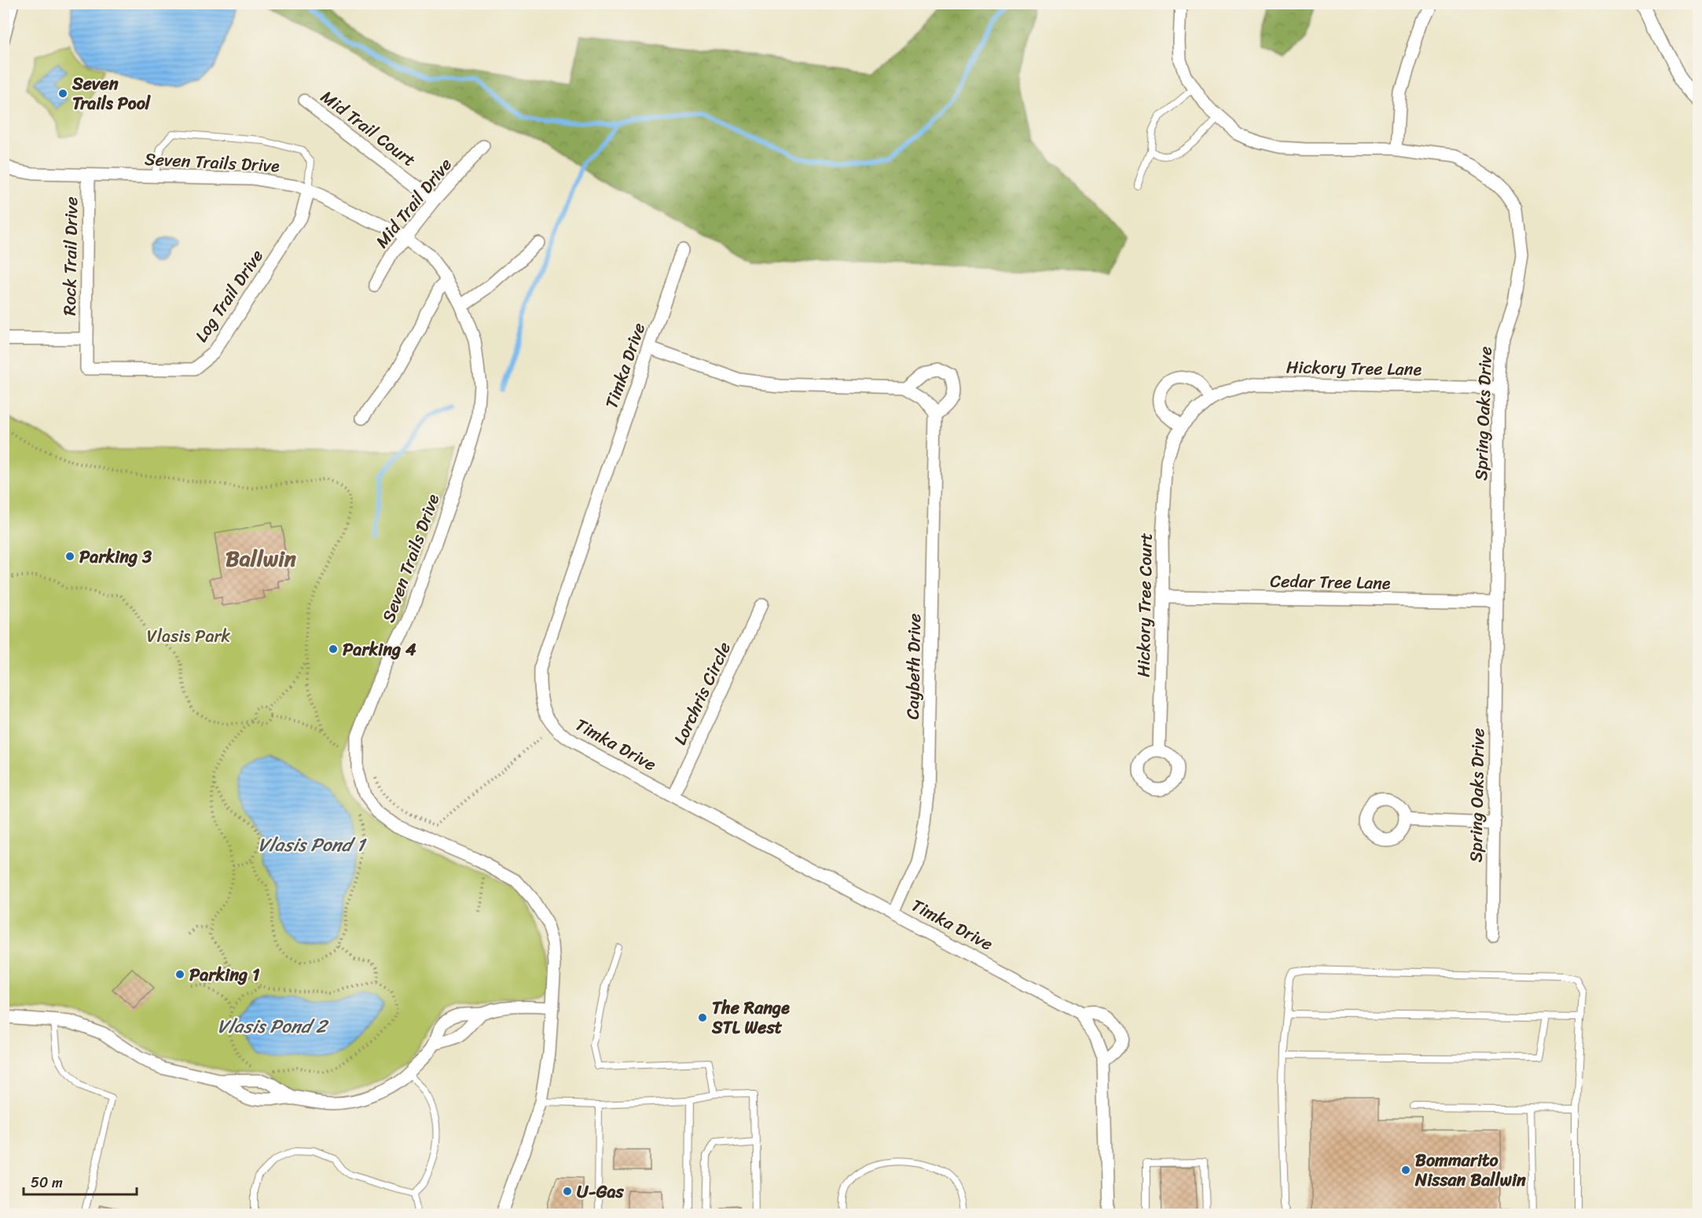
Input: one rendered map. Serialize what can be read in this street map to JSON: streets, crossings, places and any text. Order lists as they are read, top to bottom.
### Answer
{
  "streets": {
    "street": [
      "Mid Trail Court",
      "Seven Trails Drive",
      "Mid Trail Drive",
      "Rock Trail Drive",
      "Log Trail Drive",
      "Timka Drive",
      "Hickory Tree Lane",
      "Spring Oaks Drive",
      "Cedar Tree Lane",
      "Hickory Tree Court",
      "Caybeth Drive",
      "Lorchris Circle"
    ]
  },
  "crossings": [
    ["Mid Trail Court", "Mid Trail Drive"],
    ["Seven Trails Drive", "Mid Trail Drive"],
    ["Seven Trails Drive", "Rock Trail Drive"],
    ["Seven Trails Drive", "Log Trail Drive"],
    ["Rock Trail Drive", "Log Trail Drive"],
    ["Timka Drive", "Caybeth Drive"],
    ["Timka Drive", "Lorchris Circle"],
    ["Hickory Tree Lane", "Spring Oaks Drive"],
    ["Hickory Tree Lane", "Hickory Tree Court"],
    ["Spring Oaks Drive", "Cedar Tree Lane"],
    ["Cedar Tree Lane", "Hickory Tree Court"]
  ],
  "districts": ["Ballwin"],
  "water": ["Vlasis Pond 1", "Vlasis Pond 2"],
  "parks": ["Vlasis Park"],
  "places": [
    "Seven Trails Pool",
    "Parking 3",
    "Parking 4",
    "Parking 1",
    "The Range STL West",
    "Bommarito Nissan Ballwin",
    "U-Gas"
  ],
  "scale_bar": "50 m"
}
